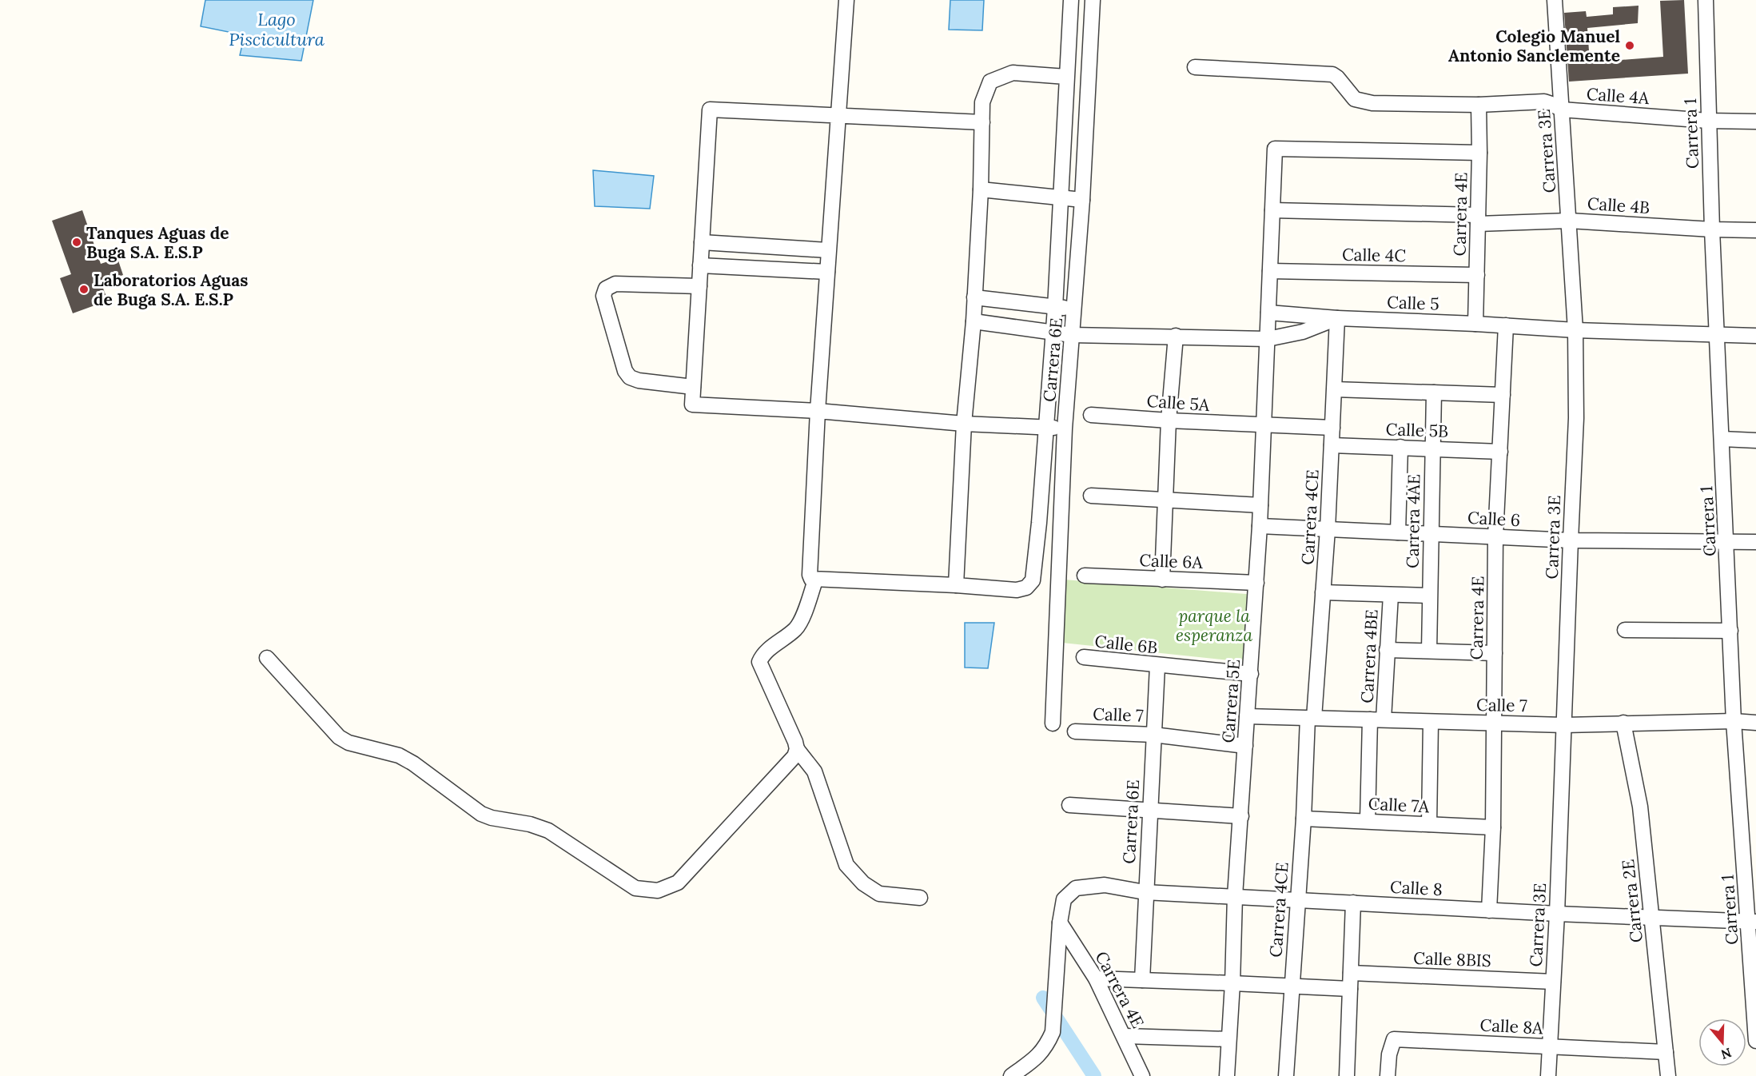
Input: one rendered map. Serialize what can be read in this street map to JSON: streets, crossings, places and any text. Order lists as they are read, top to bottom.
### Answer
{
  "streets": {
    "street": [
      "Calle 4A",
      "Carrera 1",
      "Carrera 3E",
      "Calle 4B",
      "Carrera 4E",
      "Calle 4C",
      "Calle 5",
      "Carrera 6E",
      "Calle 5A",
      "Calle 5B",
      "Carrera 4CE",
      "Calle 6",
      "Carrera 4AE",
      "Calle 6A",
      "Calle 6B",
      "Carrera 4BE",
      "Carrera 5E",
      "Calle 7",
      "Calle 7A",
      "Calle 8",
      "Carrera 2E",
      "Calle 8BIS",
      "Calle 8A"
    ]
  },
  "crossings": [
    ["Calle 4A", "Carrera 1"],
    ["Calle 4A", "Carrera 3E"],
    ["Calle 4A", "Carrera 4E"],
    ["Carrera 1", "Calle 4B"],
    ["Carrera 1", "Calle 5"],
    ["Carrera 1", "Calle 6"],
    ["Carrera 1", "Calle 7"],
    ["Carrera 1", "Calle 8"],
    ["Carrera 3E", "Calle 4B"],
    ["Carrera 3E", "Calle 5"],
    ["Carrera 3E", "Calle 6"],
    ["Carrera 3E", "Calle 7"],
    ["Carrera 3E", "Calle 8"],
    ["Carrera 3E", "Calle 8BIS"],
    ["Carrera 3E", "Calle 8A"],
    ["Calle 4B", "Carrera 4E"],
    ["Calle 4B", "Carrera 5E"],
    ["Carrera 4E", "Calle 4C"],
    ["Carrera 4E", "Calle 5"],
    ["Carrera 4E", "Calle 5B"],
    ["Carrera 4E", "Calle 6"],
    ["Carrera 4E", "Carrera 5E"],
    ["Carrera 4E", "Calle 7"],
    ["Carrera 4E", "Calle 7A"],
    ["Carrera 4E", "Calle 8"],
    ["Calle 4C", "Carrera 5E"],
    ["Calle 5", "Carrera 6E"],
    ["Calle 5", "Carrera 4CE"],
    ["Calle 5", "Carrera 5E"],
    ["Carrera 6E", "Calle 6B"],
    ["Carrera 6E", "Calle 7"],
    ["Carrera 6E", "Calle 8"],
    ["Calle 5A", "Carrera 4CE"],
    ["Calle 5A", "Carrera 5E"],
    ["Calle 5B", "Carrera 4CE"],
    ["Calle 5B", "Carrera 4AE"],
    ["Carrera 4CE", "Calle 6"],
    ["Carrera 4CE", "Calle 7"],
    ["Carrera 4CE", "Calle 7A"],
    ["Carrera 4CE", "Calle 8"],
    ["Calle 6", "Carrera 4AE"],
    ["Calle 6", "Carrera 5E"],
    ["Calle 6A", "Carrera 5E"],
    ["Calle 6B", "Carrera 5E"],
    ["Carrera 4BE", "Calle 7"],
    ["Carrera 4BE", "Calle 7A"],
    ["Carrera 5E", "Calle 7"],
    ["Carrera 5E", "Calle 8"],
    ["Calle 7", "Carrera 2E"],
    ["Calle 8", "Carrera 2E"],
    ["Carrera 2E", "Calle 8A"]
  ],
  "water": ["Lago Piscicultura"],
  "parks": ["parque la esperanza"],
  "places": ["Colegio Manuel Antonio Sanclemente", "Tanques Aguas de Buga S.A. E.S.P", "Laboratorios Aguas de Buga S.A. E.S.P"],
  "north": "bottom"
}
